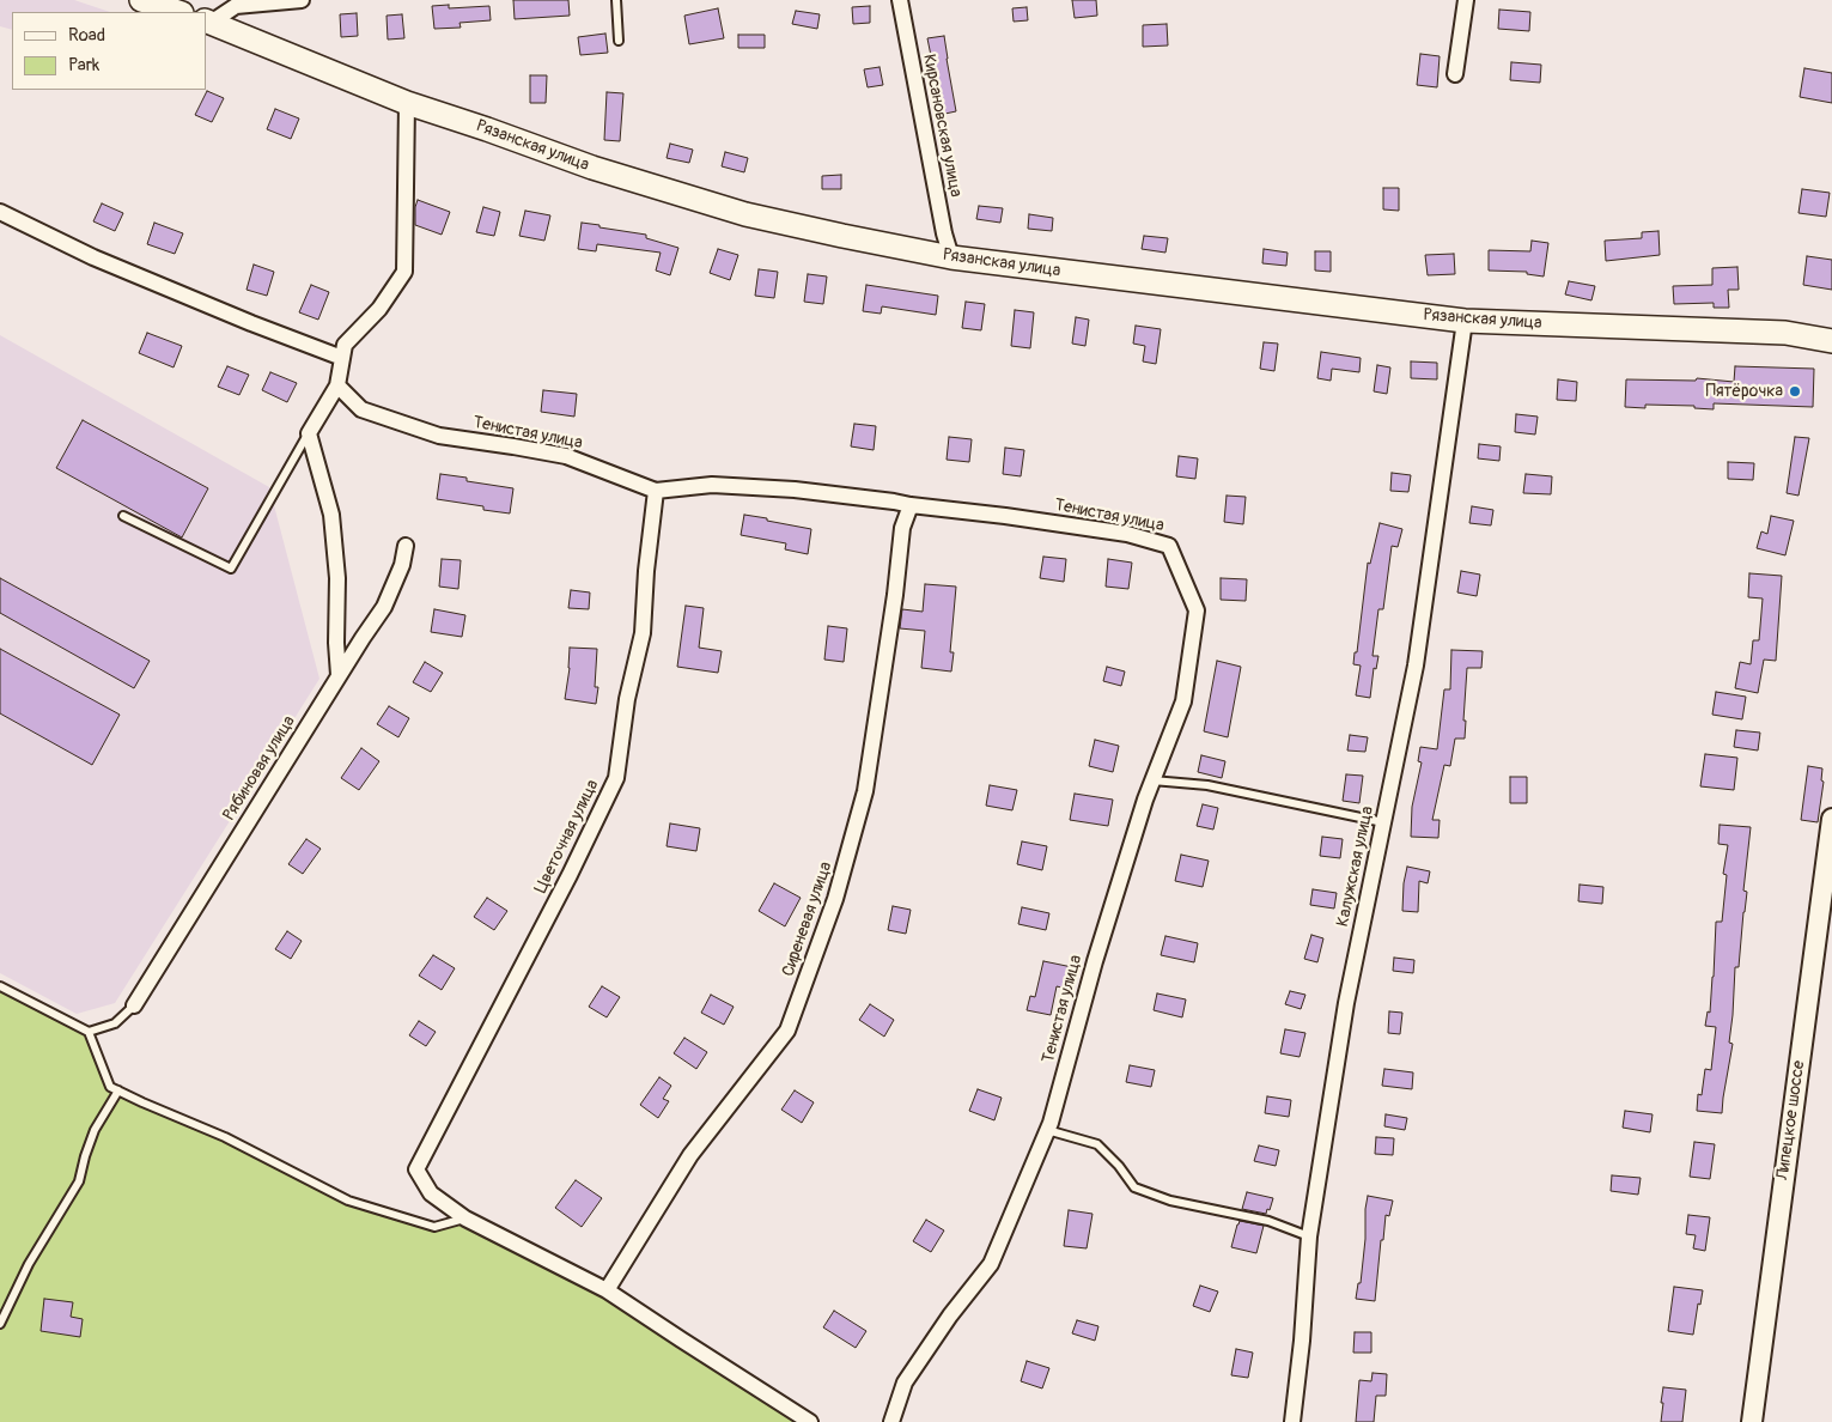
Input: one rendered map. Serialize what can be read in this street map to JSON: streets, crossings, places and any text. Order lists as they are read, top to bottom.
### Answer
{
  "streets": {
    "main road": ["Рязанская улица"],
    "street": [
      "Кирсановская улица",
      "Тенистая улица",
      "Рябиновая улица",
      "Цветочная улица",
      "Калужская улица",
      "Сиреневая улица",
      "Липецкое шоссе"
    ]
  },
  "crossings": [
    ["Кирсановская улица", "Рязанская улица"],
    ["Рязанская улица", "Калужская улица"],
    ["Тенистая улица", "Цветочная улица"],
    ["Тенистая улица", "Сиреневая улица"]
  ],
  "places": ["Пятёрочка"],
  "legend": ["Road", "Park"]
}
